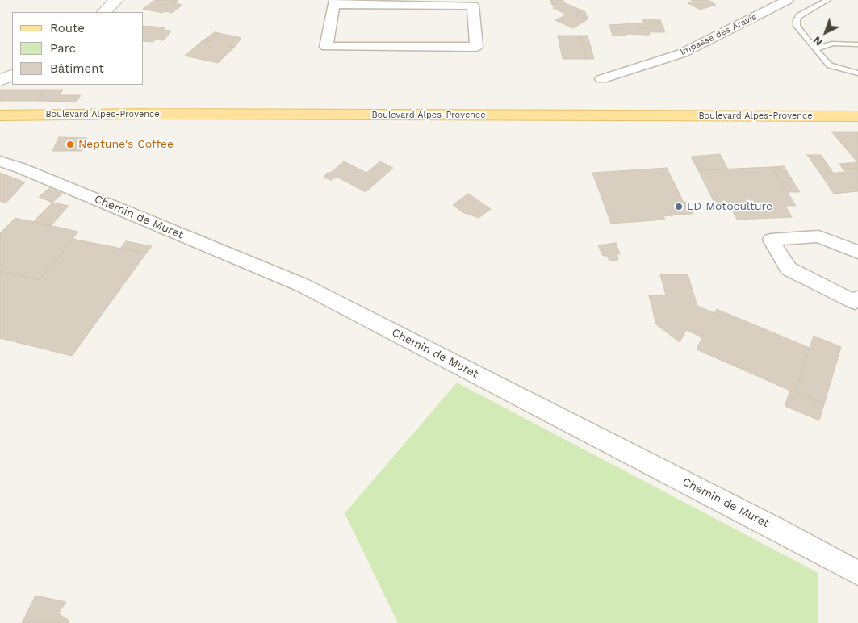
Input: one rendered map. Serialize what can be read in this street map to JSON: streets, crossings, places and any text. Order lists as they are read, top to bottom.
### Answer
{
  "streets": {
    "main road": ["Boulevard Alpes-Provence"],
    "street": ["Impasse des Aravis", "Chemin de Muret"]
  },
  "places": ["Neptune's Coffee", "LD Motoculture"],
  "legend": ["Route", "Parc", "Bâtiment"],
  "north": "bottom left"
}
